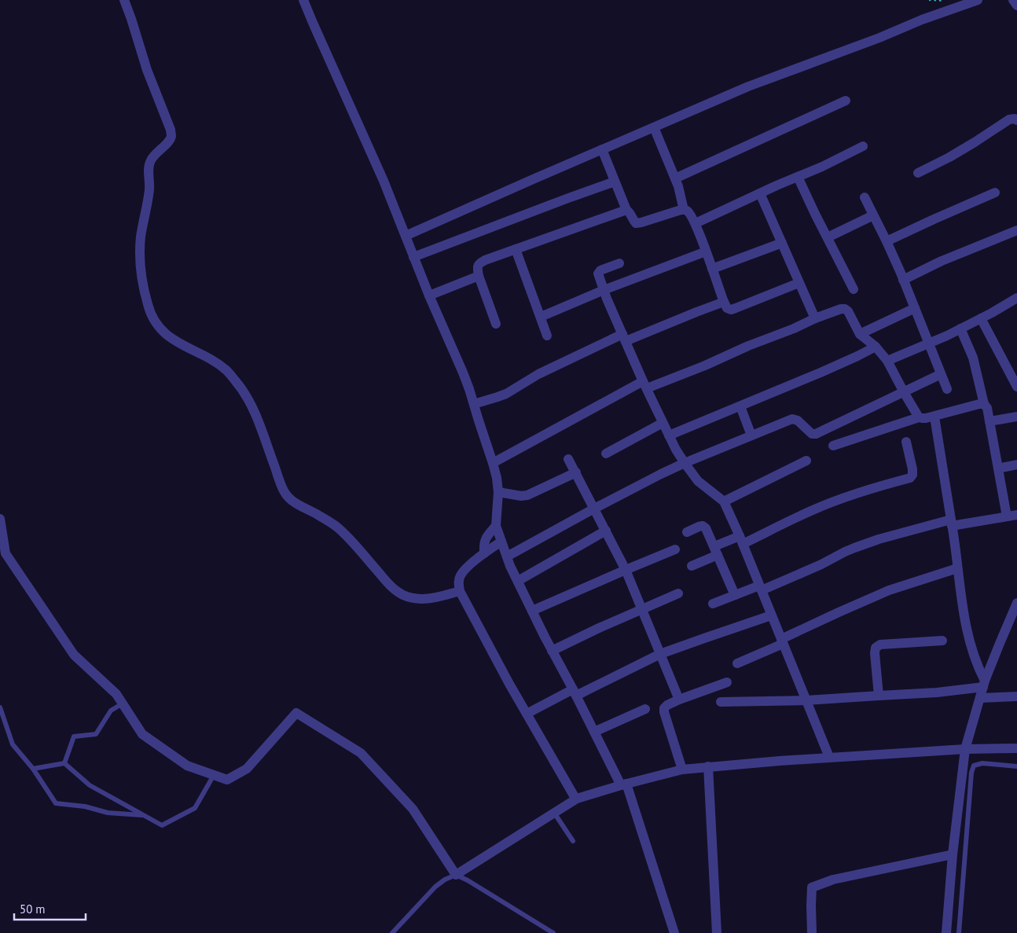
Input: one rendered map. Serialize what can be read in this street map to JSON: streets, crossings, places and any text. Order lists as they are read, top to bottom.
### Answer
{
  "scale_bar": "50 m"
}
